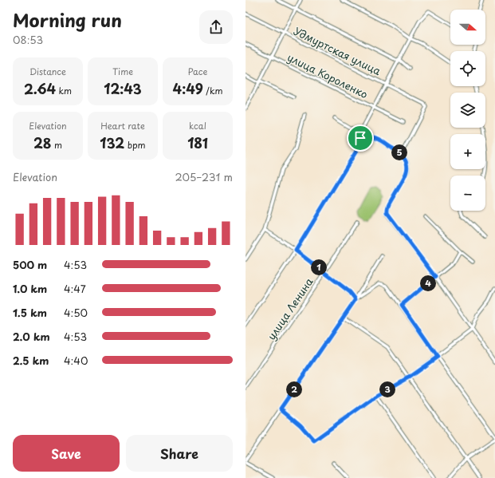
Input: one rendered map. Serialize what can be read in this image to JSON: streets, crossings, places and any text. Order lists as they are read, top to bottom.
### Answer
{
  "streets": {
    "street": ["Удмуртская улица", "улица Короленко", "улица Ленина"]
  },
  "north": "right",
  "page": {
    "heading": ["Morning run", "08:53"],
    "map_buttons": ["+", "−"],
    "stats": [
      ["Distance", "2.64 km"],
      ["Time", "12:43"],
      ["Pace", "4:49 /km"],
      ["Elevation", "28 m"],
      ["Heart rate", "132 bpm"],
      ["kcal", "181"]
    ],
    "pins": [
      "5",
      "1",
      "4",
      "2",
      "3"
    ],
    "chart": ["Elevation", "205–231 m"],
    "list": [
      {
        "name": "500 m",
        "note": "4:53"
      },
      {
        "name": "1.0 km",
        "note": "4:47"
      },
      {
        "name": "1.5 km",
        "note": "4:50"
      },
      {
        "name": "2.0 km",
        "note": "4:53"
      },
      {
        "name": "2.5 km",
        "note": "4:40"
      }
    ],
    "buttons": ["Save", "Share"]
  }
}
